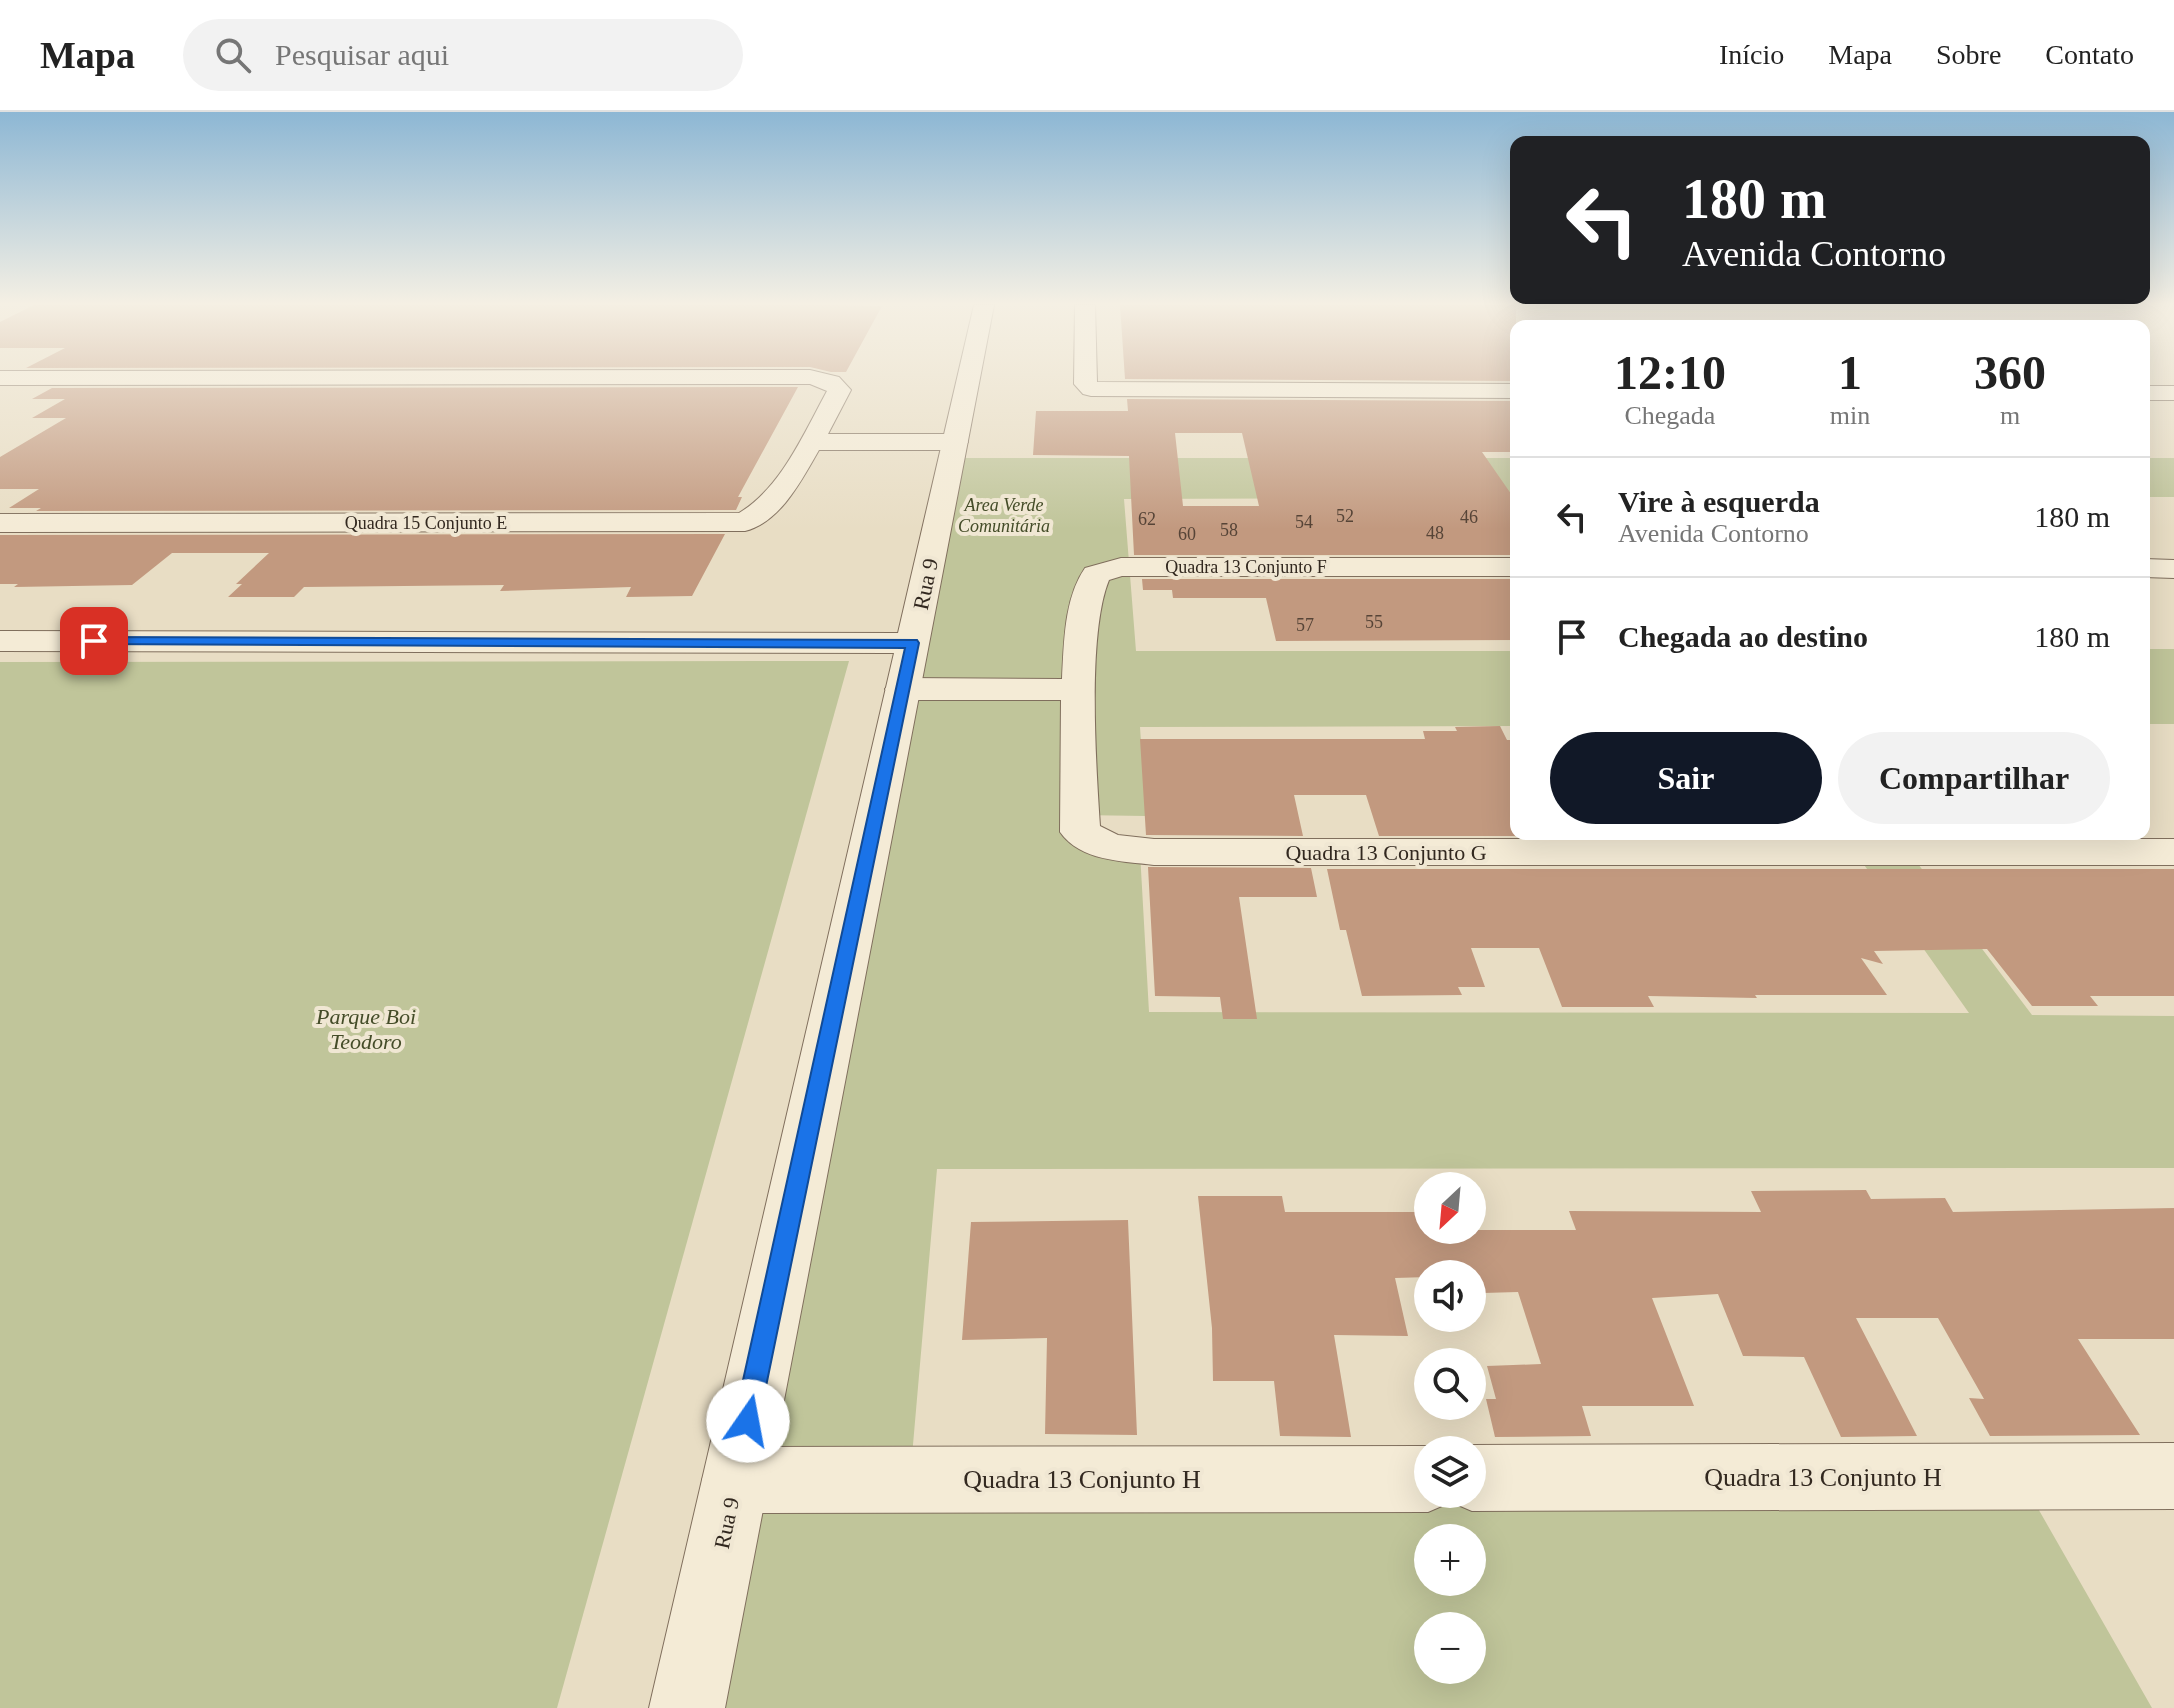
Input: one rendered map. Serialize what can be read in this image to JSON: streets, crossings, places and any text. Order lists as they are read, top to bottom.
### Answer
{
  "streets": {
    "street": [
      "Quadra 15 Conjunto E",
      "Quadra 13 Conjunto F",
      "Rua 9",
      "Quadra 13 Conjunto G",
      "Quadra 13 Conjunto H"
    ]
  },
  "crossings": [
    ["Quadra 13 Conjunto F", "Quadra 13 Conjunto G"],
    ["Rua 9", "Quadra 13 Conjunto H"]
  ],
  "parks": ["Area Verde Comunitária", "Parque Boi Teodoro"],
  "house_numbers": [
    "52",
    "46",
    "62",
    "54",
    "58",
    "48",
    "60",
    "55",
    "57"
  ],
  "north": "bottom left",
  "page": {
    "header": "Mapa",
    "search": "Pesquisar aqui",
    "nav": [
      "Início",
      "Mapa",
      "Sobre",
      "Contato"
    ],
    "turn": ["180 m", "Avenida Contorno"],
    "eta": [
      "12:10",
      "Chegada",
      "1",
      "min",
      "360",
      "m"
    ],
    "list": [
      {
        "name": "Vire à esquerda",
        "note": "Avenida Contorno",
        "value": "180 m"
      },
      {
        "name": "Chegada ao destino",
        "value": "180 m"
      }
    ],
    "buttons": ["Sair", "Compartilhar"],
    "map_buttons": ["+", "−"]
  }
}
